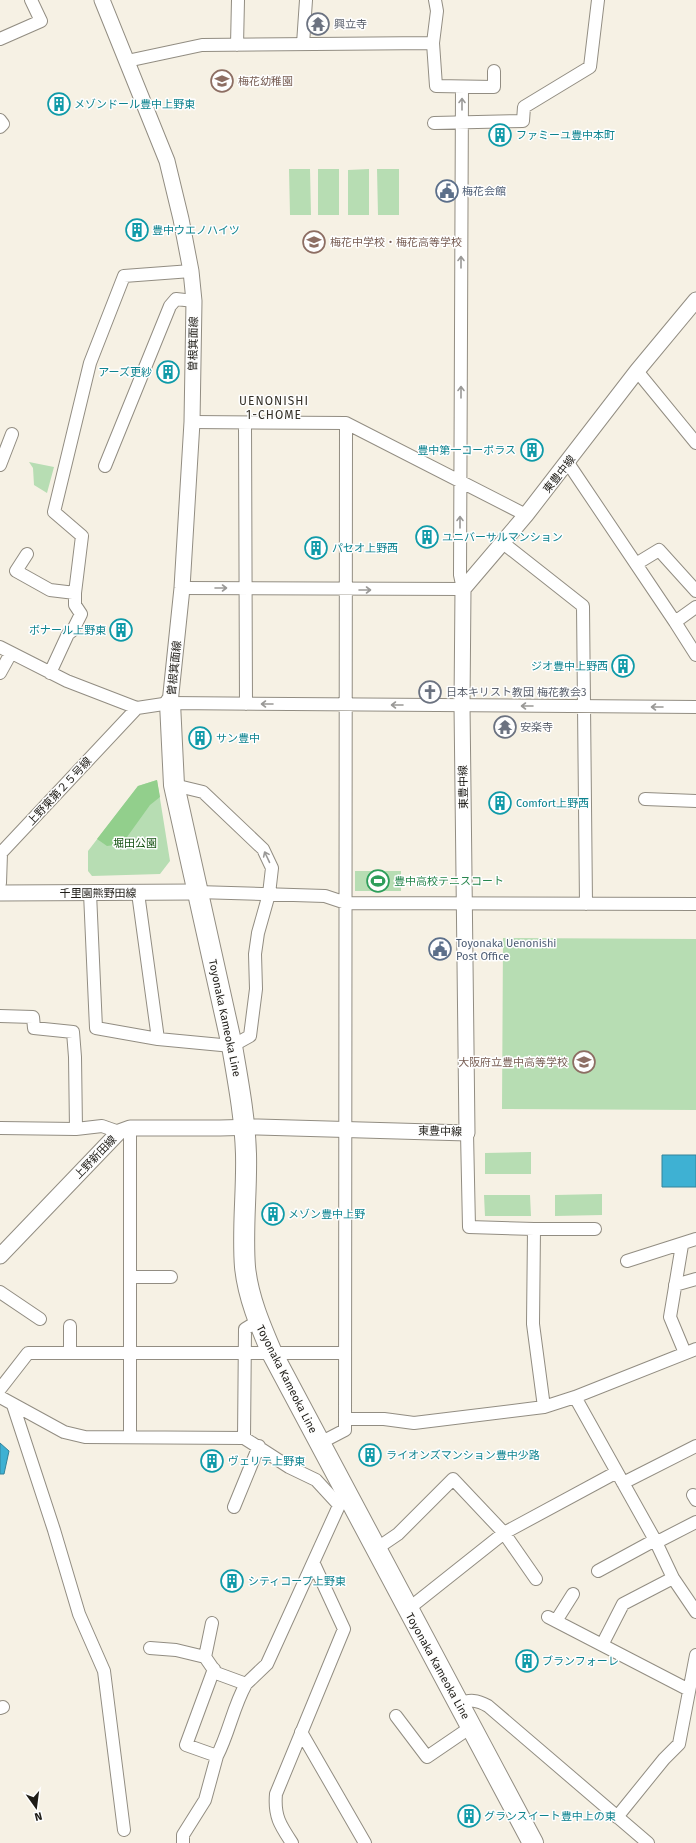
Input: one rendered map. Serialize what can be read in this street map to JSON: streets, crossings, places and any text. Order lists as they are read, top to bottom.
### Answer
{
  "streets": {
    "main road": ["Toyonaka Kameoka Line"],
    "street": [
      "曽根箕面線",
      "東豊中線",
      "上野東第２５号線",
      "千里園熊野田線",
      "上野新田線"
    ]
  },
  "crossings": [
    ["曽根箕面線", "Toyonaka Kameoka Line"],
    ["東豊中線", "Toyonaka Kameoka Line"],
    ["千里園熊野田線", "Toyonaka Kameoka Line"]
  ],
  "districts": ["UENONISHI 1-CHOME"],
  "parks": ["堀田公園"],
  "places": {
    "temple": ["興立寺", "安楽寺"],
    "school or university": ["梅花幼稚園", "梅花中学校・梅花高等学校", "大阪府立豊中高等学校"],
    "building": [
      "メゾンドール豊中上野東",
      "ファミーユ豊中本町",
      "豊中ウエノハイツ",
      "アーズ更紗",
      "豊中第一コーポラス",
      "ユニバーサルマンション",
      "パセオ上野西",
      "ボナール上野東",
      "ジオ豊中上野西",
      "サン豊中",
      "Comfort上野西",
      "メゾン豊中上野",
      "ライオンズマンション豊中少路",
      "ヴェリテ上野東",
      "シティコープ上野東",
      "ブランフォーレ",
      "グランスイート豊中上の東"
    ],
    "public building": ["梅花会館", "Toyonaka Uenonishi Post Office"],
    "church": ["日本キリスト教団 梅花教会3"],
    "sports": ["豊中高校テニスコート"]
  },
  "north": "bottom"
}
